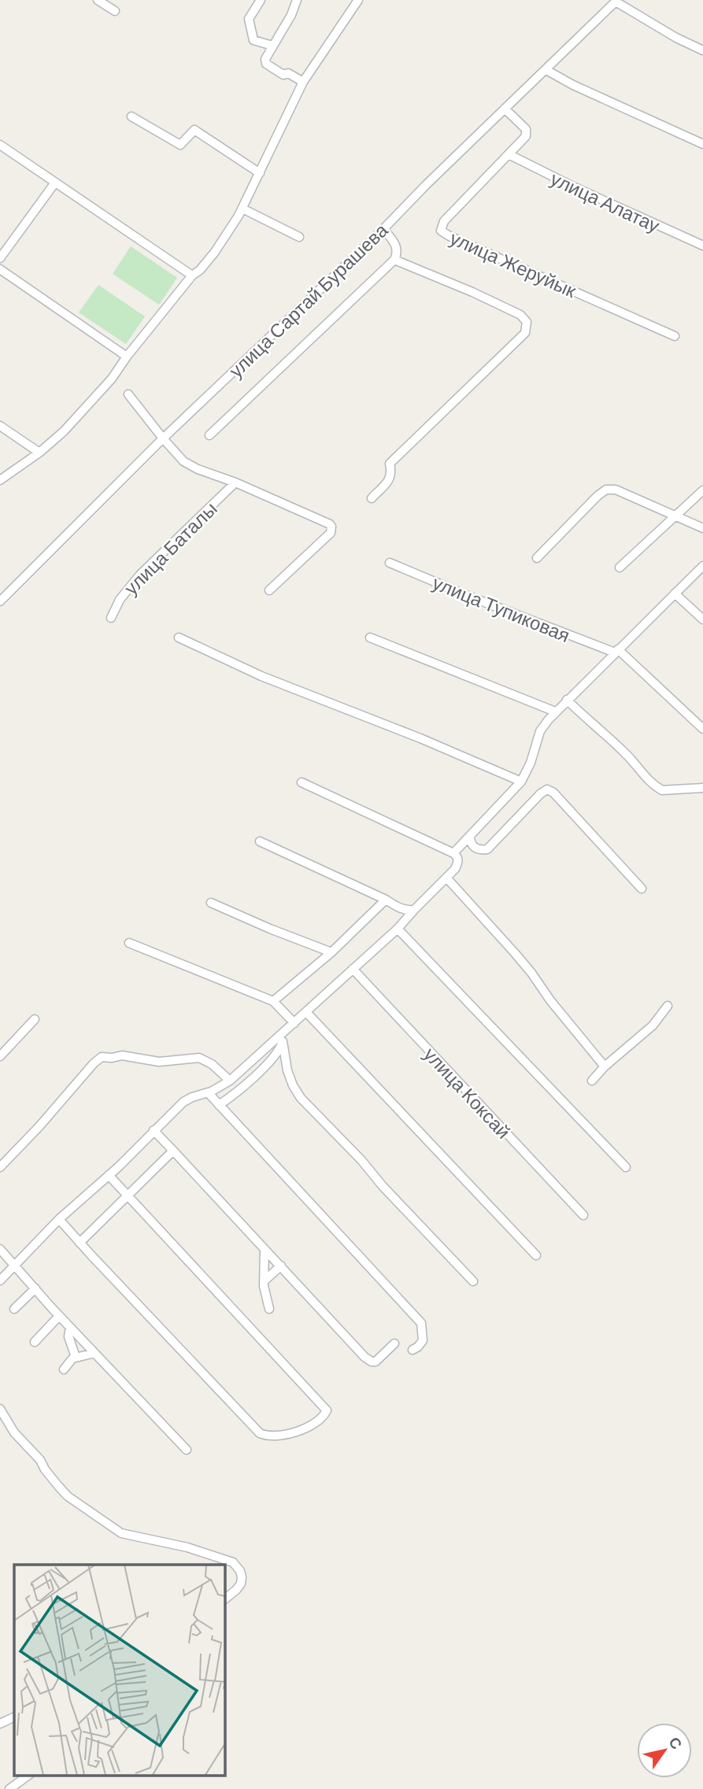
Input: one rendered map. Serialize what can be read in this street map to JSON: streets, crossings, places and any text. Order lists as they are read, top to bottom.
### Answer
{
  "streets": {
    "street": [
      "улица Алатау",
      "улица Жеруйык",
      "улица Сартай Бурашева",
      "улица Баталы",
      "улица Тупиковая",
      "улица Коксай"
    ]
  },
  "crossings": [
    ["улица Алатау", "улица Жеруйык"],
    ["улица Жеруйык", "улица Сартай Бурашева"]
  ],
  "north": "top right"
}
